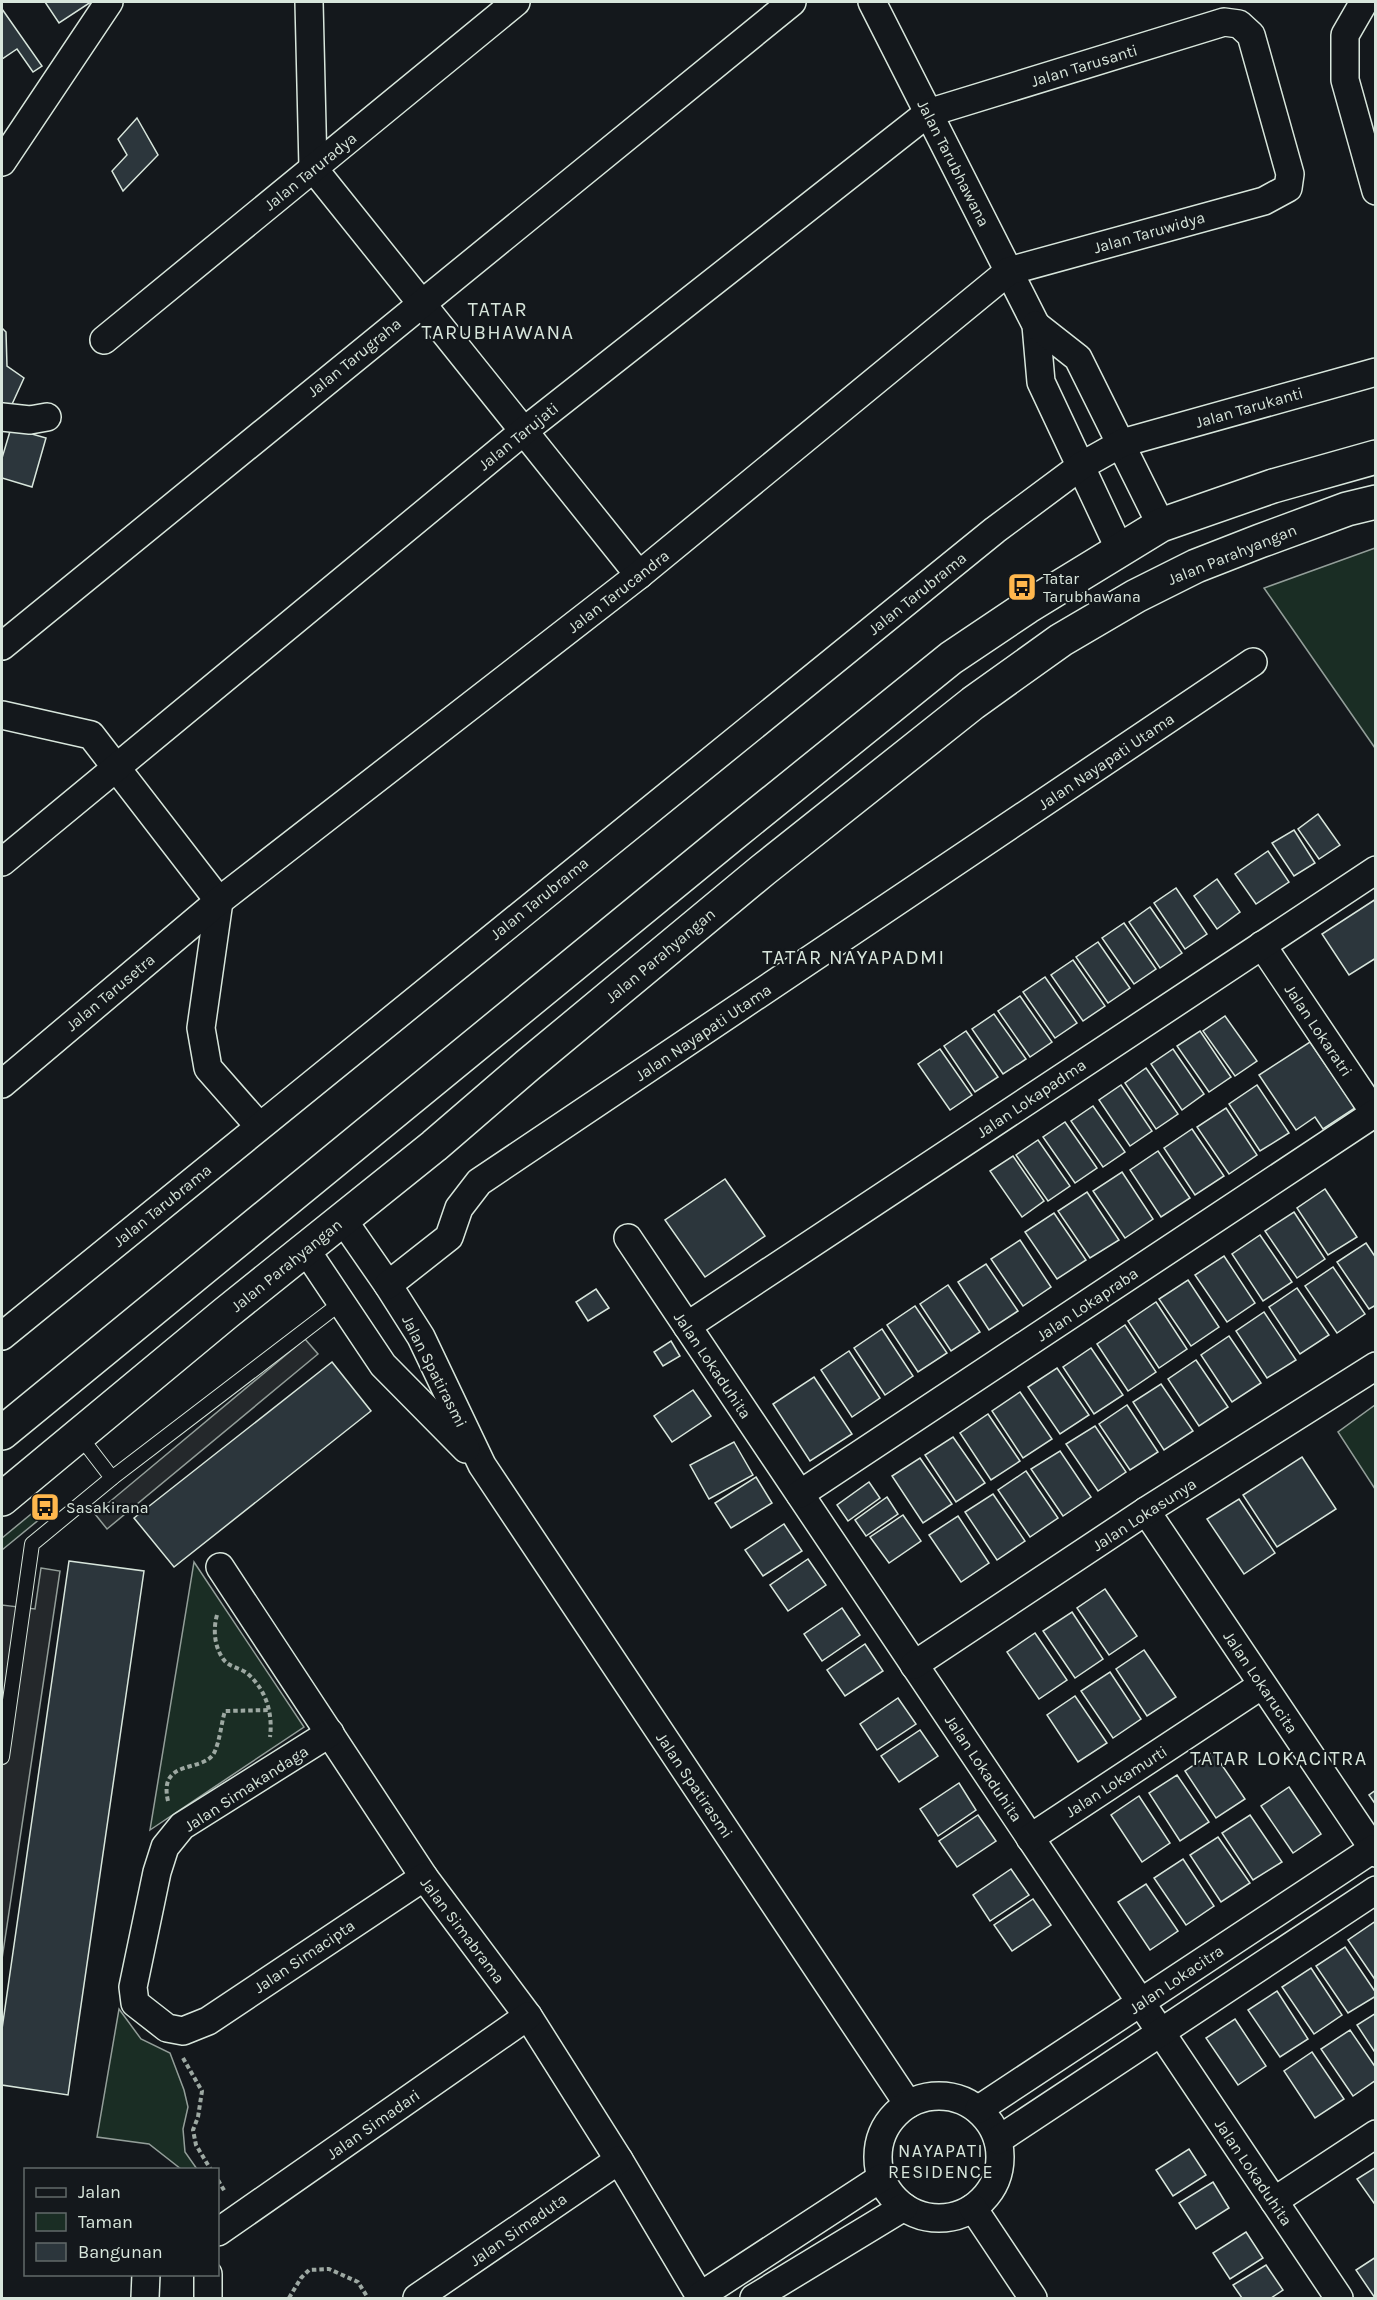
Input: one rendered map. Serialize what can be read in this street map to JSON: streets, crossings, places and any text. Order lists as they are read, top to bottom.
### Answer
{
  "streets": {
    "main road": ["Jalan Parahyangan"],
    "street": [
      "Jalan Tarusanti",
      "Jalan Tarubhawana",
      "Jalan Taruradya",
      "Jalan Taruwidya",
      "Jalan Tarugraha",
      "Jalan Tarukanti",
      "Jalan Tarujati",
      "Jalan Tarucandra",
      "Jalan Tarubrama",
      "Jalan Nayapati Utama",
      "Jalan Tarusetra",
      "Jalan Lokaratri",
      "Jalan Lokapadma",
      "Jalan Lokapraba",
      "Jalan Lokaduhita",
      "Jalan Spatirasmi",
      "Jalan Lokasunya",
      "Jalan Lokarucita",
      "Jalan Lokamurti",
      "Jalan Simakandaga",
      "Jalan Simabrama",
      "Jalan Simacipta",
      "Jalan Lokacitra",
      "Jalan Simadari",
      "Jalan Simaduta"
    ]
  },
  "crossings": [
    ["Jalan Tarusanti", "Jalan Tarubhawana"],
    ["Jalan Tarusanti", "Jalan Taruwidya"],
    ["Jalan Tarusanti", "Jalan Tarujati"],
    ["Jalan Tarubhawana", "Jalan Taruwidya"],
    ["Jalan Tarubhawana", "Jalan Tarujati"],
    ["Jalan Tarubhawana", "Jalan Tarucandra"],
    ["Jalan Taruwidya", "Jalan Tarucandra"],
    ["Jalan Tarukanti", "Jalan Tarubrama"],
    ["Jalan Parahyangan", "Jalan Spatirasmi"],
    ["Jalan Tarucandra", "Jalan Tarusetra"],
    ["Jalan Nayapati Utama", "Jalan Spatirasmi"],
    ["Jalan Lokaratri", "Jalan Lokapadma"],
    ["Jalan Lokaratri", "Jalan Lokapraba"],
    ["Jalan Lokapadma", "Jalan Lokaduhita"],
    ["Jalan Lokapraba", "Jalan Lokaduhita"],
    ["Jalan Lokaduhita", "Jalan Lokasunya"],
    ["Jalan Lokaduhita", "Jalan Lokamurti"],
    ["Jalan Lokaduhita", "Jalan Lokacitra"],
    ["Jalan Spatirasmi", "Jalan Lokacitra"],
    ["Jalan Lokasunya", "Jalan Lokarucita"],
    ["Jalan Lokarucita", "Jalan Lokamurti"],
    ["Jalan Lokarucita", "Jalan Lokacitra"],
    ["Jalan Simakandaga", "Jalan Simabrama"],
    ["Jalan Simakandaga", "Jalan Simacipta"],
    ["Jalan Simabrama", "Jalan Simacipta"],
    ["Jalan Simabrama", "Jalan Simadari"],
    ["Jalan Simabrama", "Jalan Simaduta"]
  ],
  "districts": [
    "TATAR TARUBHAWANA",
    "TATAR NAYAPADMI",
    "TATAR LOKACITRA",
    "NAYAPATI RESIDENCE"
  ],
  "places": {
    "bus stop": ["Tatar Tarubhawana", "Sasakirana"]
  },
  "legend": ["Jalan", "Taman", "Bangunan"]
}
